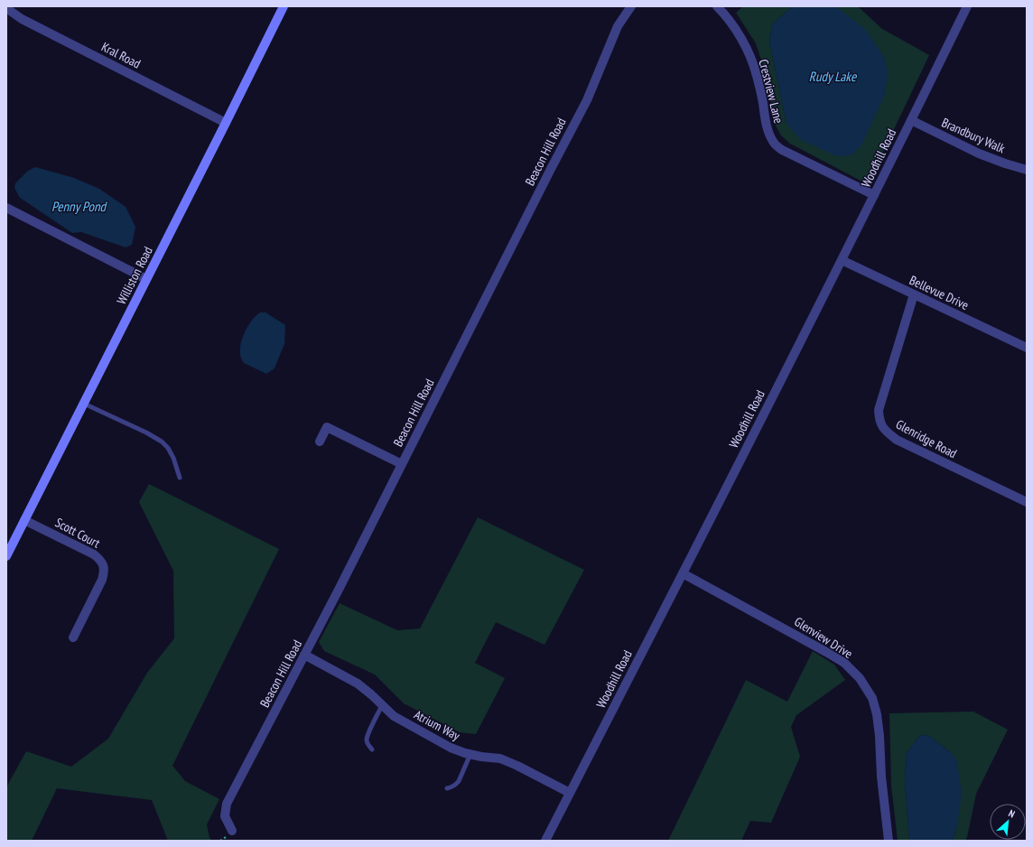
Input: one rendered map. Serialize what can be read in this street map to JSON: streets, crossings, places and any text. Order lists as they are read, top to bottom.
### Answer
{
  "streets": {
    "main road": ["Williston Road"],
    "street": [
      "Kral Road",
      "Crestview Lane",
      "Brandbury Walk",
      "Beacon Hill Road",
      "Woodhill Road",
      "Bellevue Drive",
      "Glenridge Road",
      "Scott Court",
      "Glenview Drive",
      "Atrium Way"
    ]
  },
  "crossings": [
    ["Kral Road", "Williston Road"],
    ["Crestview Lane", "Woodhill Road"],
    ["Brandbury Walk", "Woodhill Road"],
    ["Beacon Hill Road", "Atrium Way"],
    ["Woodhill Road", "Bellevue Drive"],
    ["Woodhill Road", "Glenview Drive"],
    ["Woodhill Road", "Atrium Way"],
    ["Williston Road", "Scott Court"],
    ["Bellevue Drive", "Glenridge Road"]
  ],
  "water": ["Rudy Lake", "Penny Pond"],
  "north": "top right"
}
